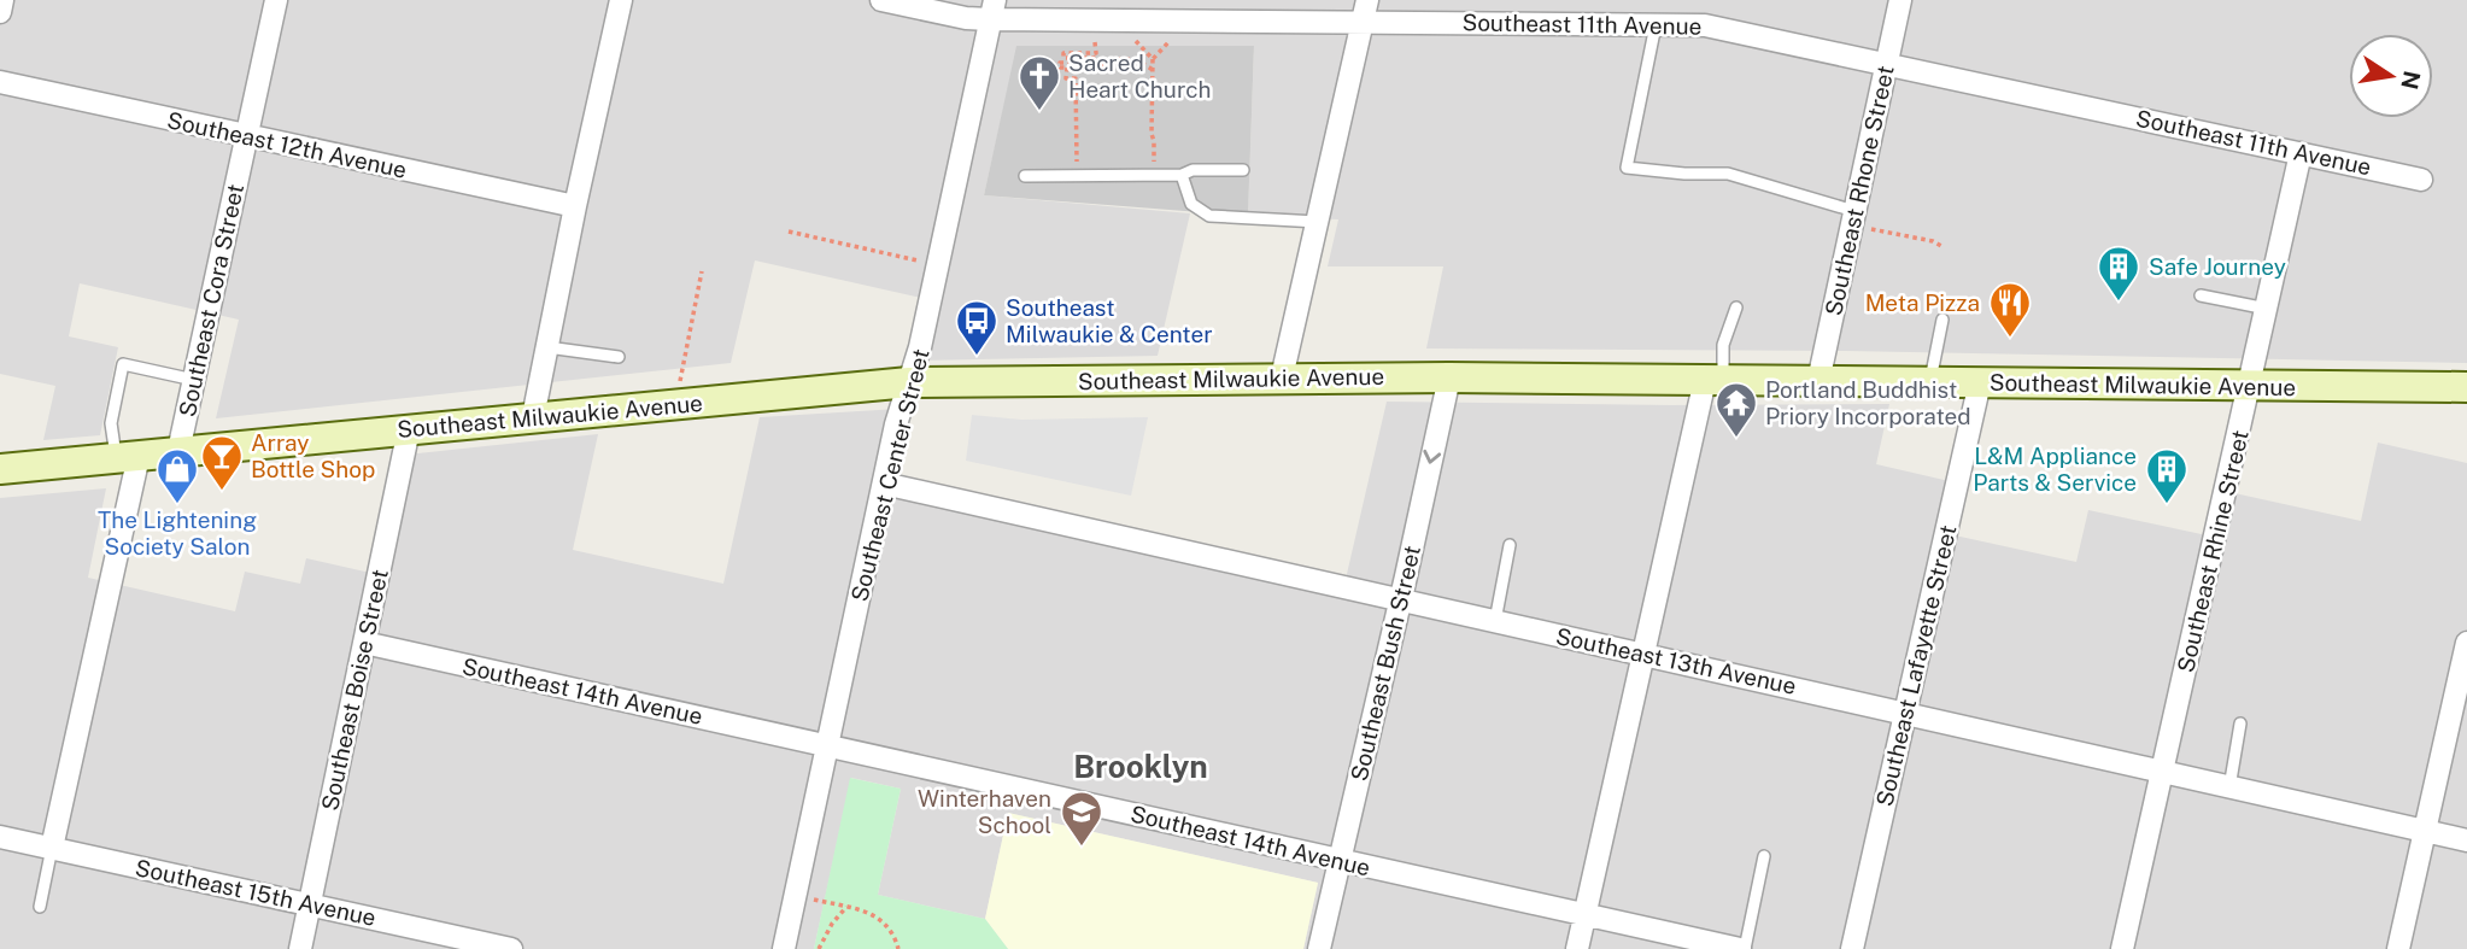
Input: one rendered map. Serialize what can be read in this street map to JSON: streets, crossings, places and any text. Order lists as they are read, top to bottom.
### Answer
{
  "streets": {
    "main road": ["Southeast Milwaukie Avenue"],
    "street": [
      "Southeast 11th Avenue",
      "Southeast 12th Avenue",
      "Southeast Rhone Street",
      "Southeast Cora Street",
      "Southeast Center Street",
      "Southeast Rhine Street",
      "Southeast 13th Avenue",
      "Southeast Bush Street",
      "Southeast Lafayette Street",
      "Southeast Boise Street",
      "Southeast 14th Avenue",
      "Southeast 15th Avenue"
    ]
  },
  "crossings": [
    ["Southeast 11th Avenue", "Southeast Rhone Street"],
    ["Southeast 11th Avenue", "Southeast Center Street"],
    ["Southeast 11th Avenue", "Southeast Rhine Street"],
    ["Southeast 12th Avenue", "Southeast Cora Street"],
    ["Southeast Rhone Street", "Southeast Milwaukie Avenue"],
    ["Southeast Cora Street", "Southeast Milwaukie Avenue"],
    ["Southeast Milwaukie Avenue", "Southeast Center Street"],
    ["Southeast Milwaukie Avenue", "Southeast Rhine Street"],
    ["Southeast Milwaukie Avenue", "Southeast Bush Street"],
    ["Southeast Milwaukie Avenue", "Southeast Lafayette Street"],
    ["Southeast Milwaukie Avenue", "Southeast Boise Street"],
    ["Southeast Center Street", "Southeast 13th Avenue"],
    ["Southeast Center Street", "Southeast 14th Avenue"],
    ["Southeast Rhine Street", "Southeast 13th Avenue"],
    ["Southeast 13th Avenue", "Southeast Bush Street"],
    ["Southeast 13th Avenue", "Southeast Lafayette Street"],
    ["Southeast Bush Street", "Southeast 14th Avenue"],
    ["Southeast Boise Street", "Southeast 14th Avenue"],
    ["Southeast Boise Street", "Southeast 15th Avenue"]
  ],
  "one_way": ["Southeast Bush Street"],
  "districts": ["Brooklyn"],
  "places": {
    "church": ["Sacred Heart Church"],
    "building": ["Safe Journey", "L&M Appliance Parts & Service"],
    "restaurant": ["Meta Pizza"],
    "bus stop": ["Southeast Milwaukie & Center"],
    "temple": ["Portland Buddhist Priory Incorporated"],
    "bar": ["Array Bottle Shop"],
    "shop": ["The Lightening Society Salon"],
    "school or university": ["Winterhaven School"]
  },
  "north": "right"
}
